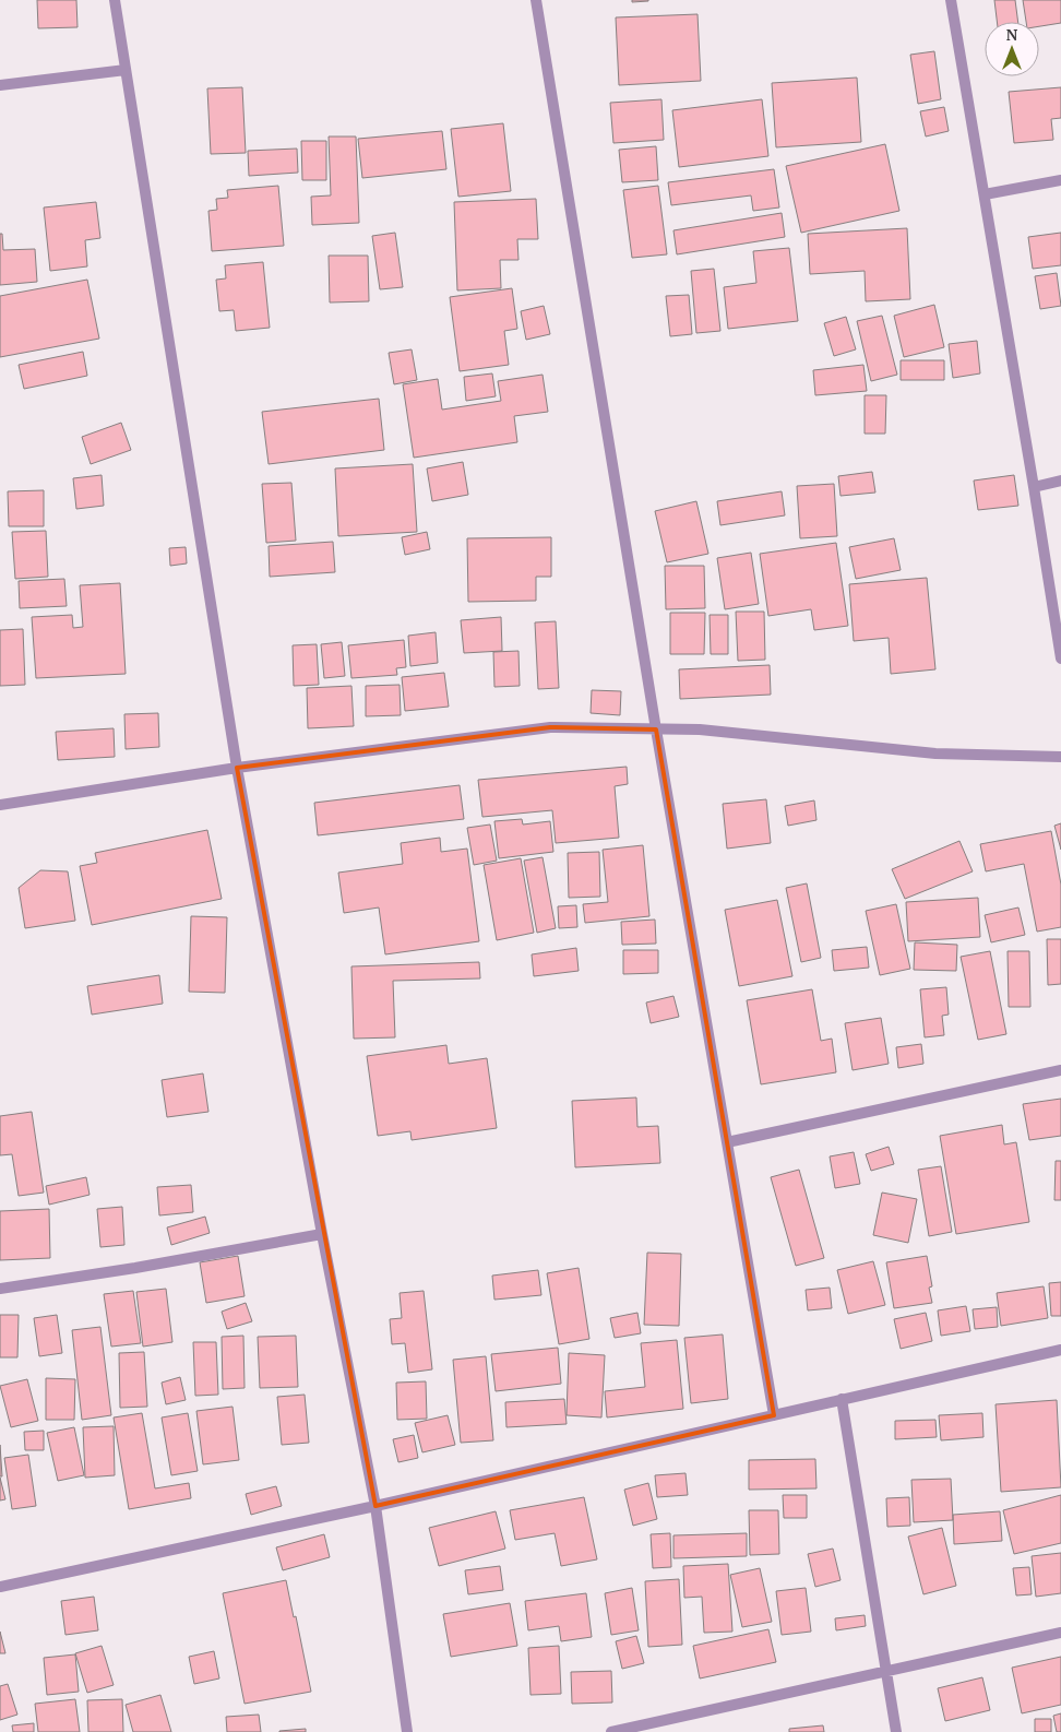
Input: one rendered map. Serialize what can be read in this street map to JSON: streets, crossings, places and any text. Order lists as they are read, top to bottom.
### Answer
{
  "north": "top"
}
